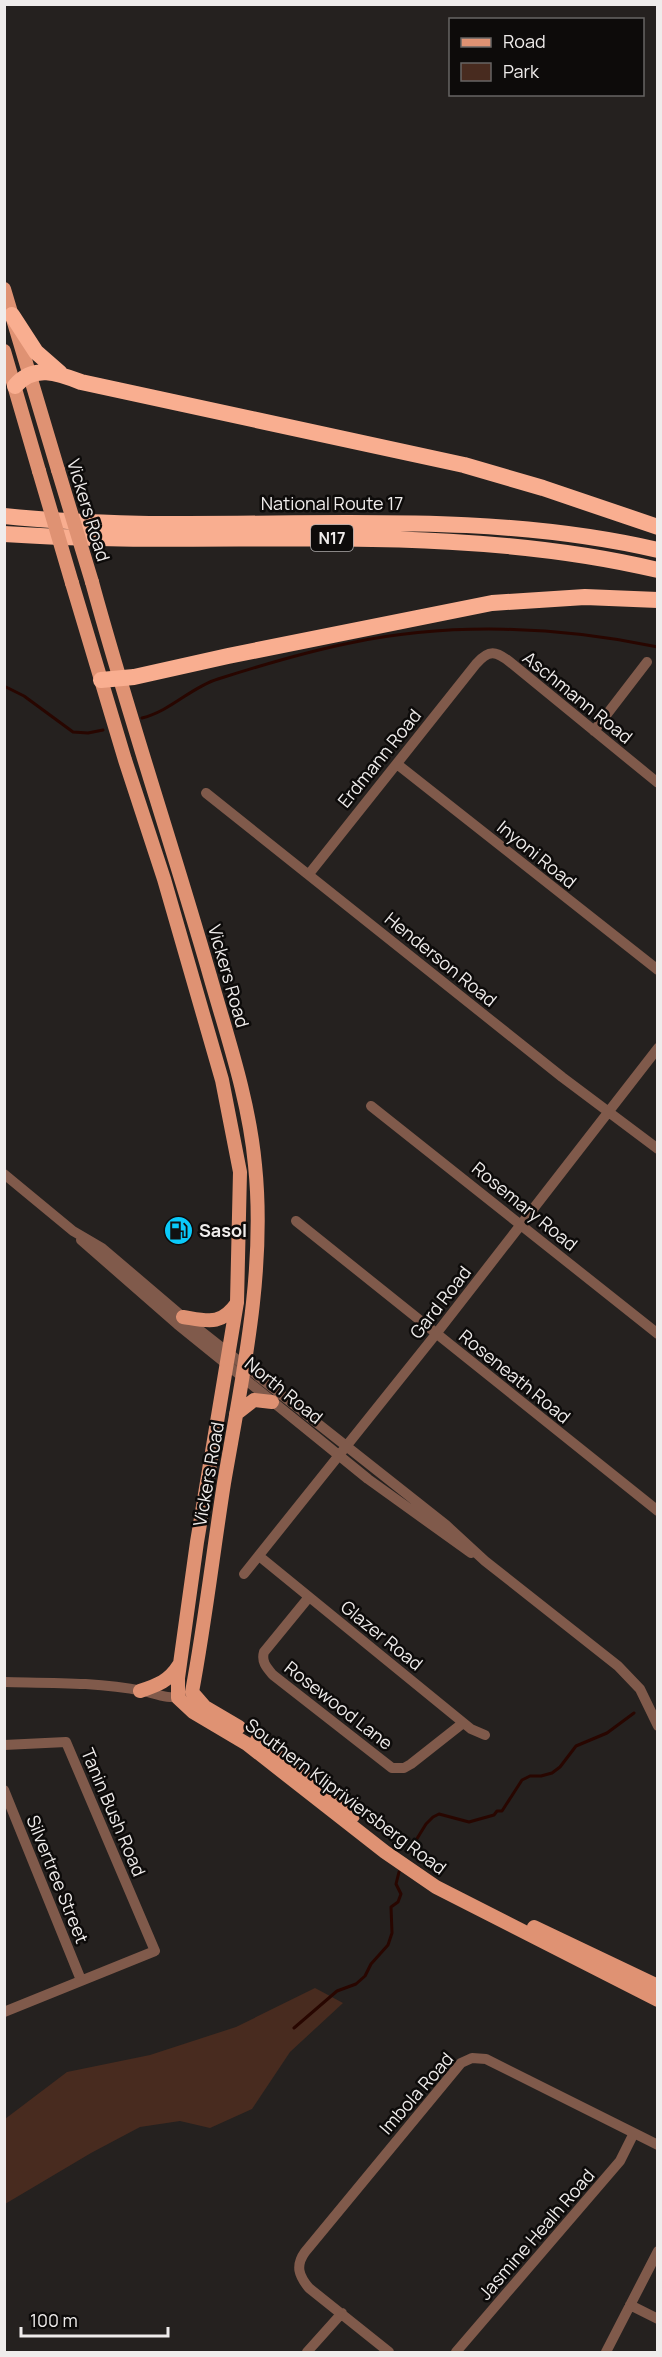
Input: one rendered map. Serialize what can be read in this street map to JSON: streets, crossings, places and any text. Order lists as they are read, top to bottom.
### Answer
{
  "streets": {
    "highway": ["National Route 17", "N17"],
    "main road": ["Vickers Road", "Southern Klipriviersberg Road"],
    "street": [
      "Aschmann Road",
      "Erdmann Road",
      "Inyoni Road",
      "Henderson Road",
      "Rosemary Road",
      "Gard Road",
      "Roseneath Road",
      "North Road",
      "Glazer Road",
      "Rosewood Lane",
      "Tanin Bush Road",
      "Silvertree Street",
      "Imbola Road",
      "Jasmine Healh Road"
    ]
  },
  "crossings": [
    ["Vickers Road", "North Road"],
    ["Vickers Road", "Southern Klipriviersberg Road"],
    ["Aschmann Road", "Erdmann Road"],
    ["Erdmann Road", "Inyoni Road"],
    ["Erdmann Road", "Henderson Road"],
    ["Henderson Road", "Gard Road"],
    ["Rosemary Road", "Gard Road"],
    ["Gard Road", "Roseneath Road"],
    ["Gard Road", "North Road"],
    ["Gard Road", "Glazer Road"],
    ["Glazer Road", "Rosewood Lane"],
    ["Tanin Bush Road", "Silvertree Street"],
    ["Imbola Road", "Jasmine Healh Road"]
  ],
  "places": {
    "fuel station": ["Sasol"]
  },
  "legend": ["Road", "Park"],
  "scale_bar": "100 m"
}
